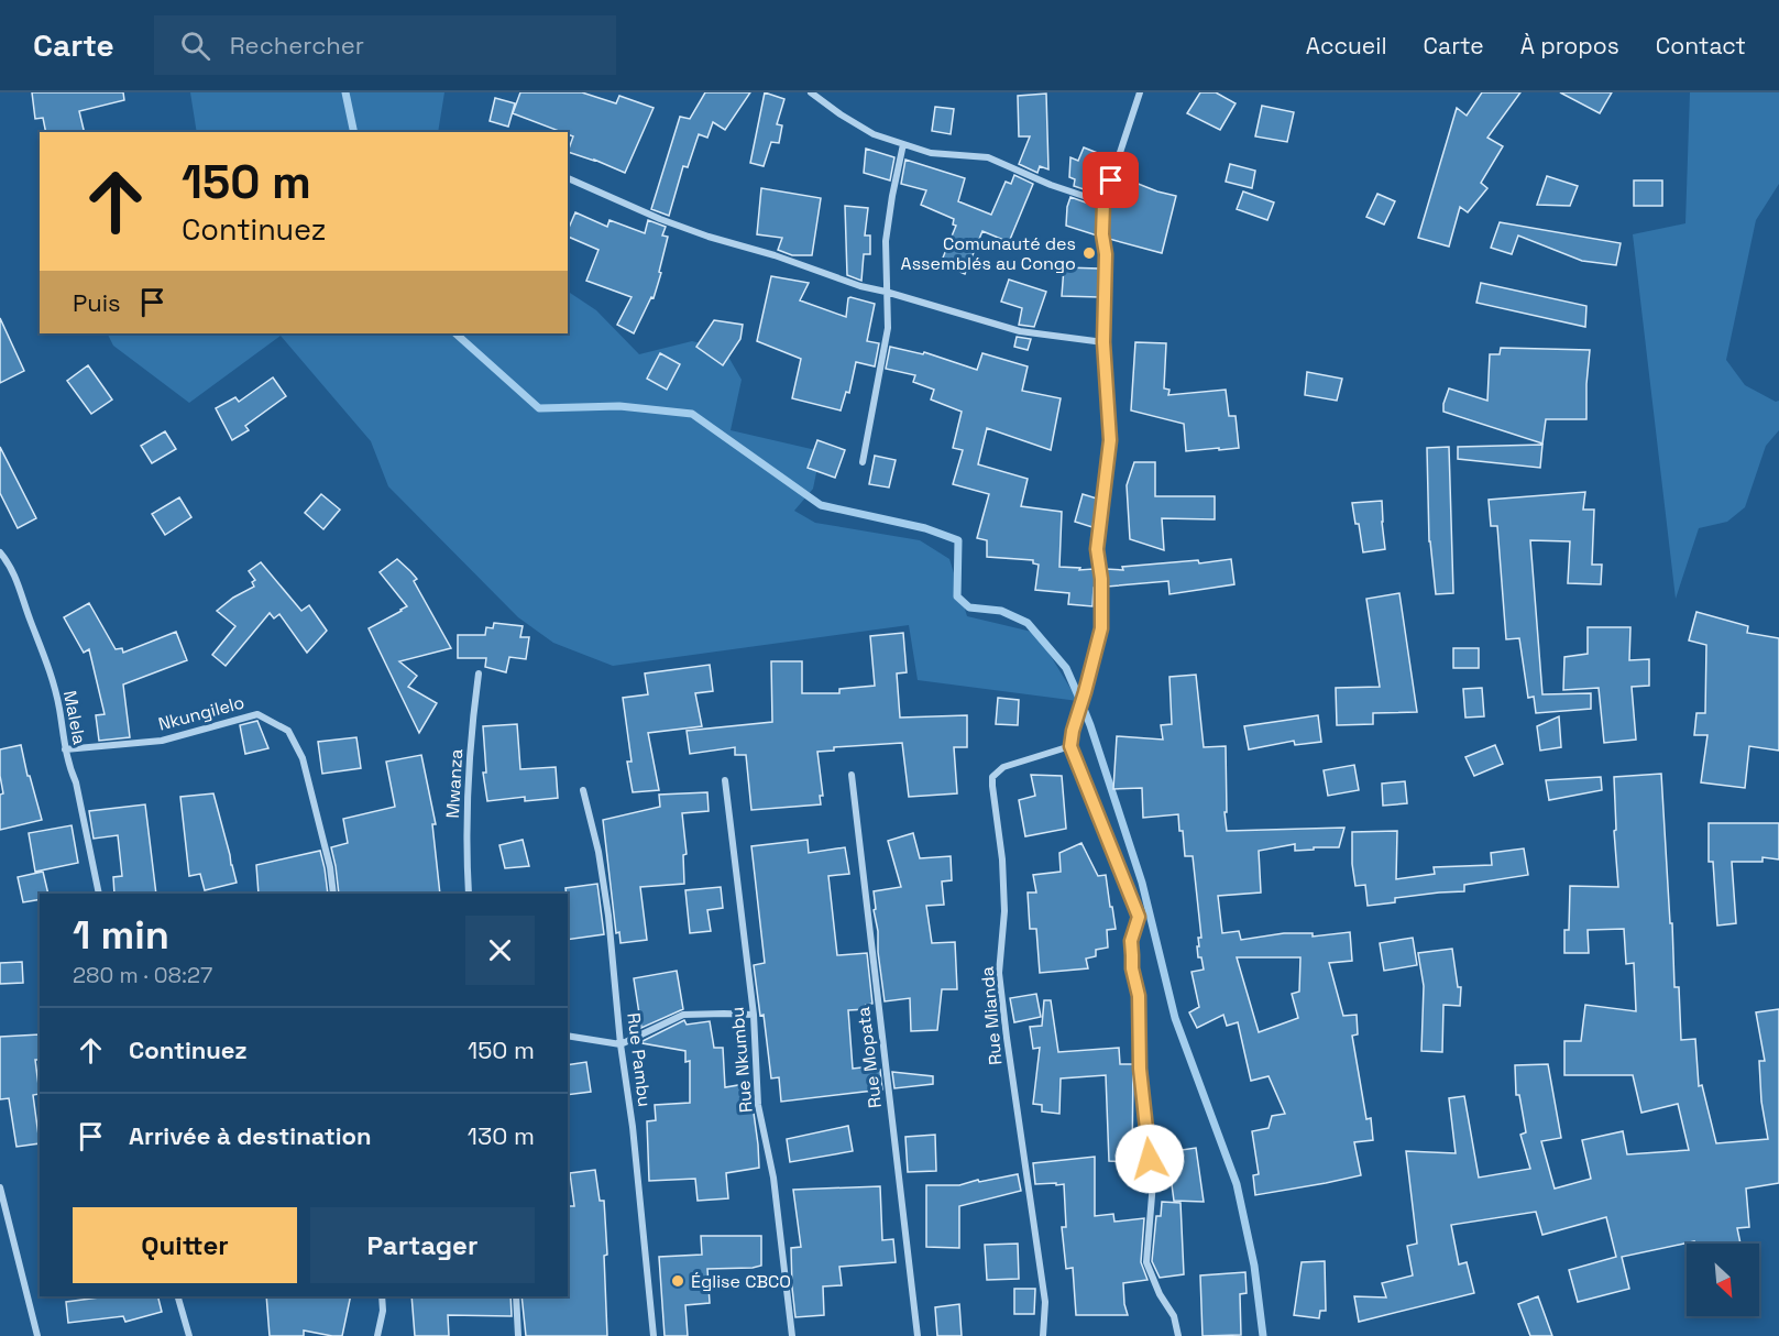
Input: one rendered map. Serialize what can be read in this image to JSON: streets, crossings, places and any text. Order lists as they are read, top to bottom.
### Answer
{
  "streets": {
    "street": [
      "Nkungilelo",
      "Malela",
      "Mwanza",
      "Rue Mianda",
      "Rue Mopata",
      "Rue Pambu",
      "Rue Nkumbu"
    ]
  },
  "crossings": [
    ["Nkungilelo", "Malela"]
  ],
  "places": ["Comunauté des Assemblés au Congo", "Église CBCO"],
  "north": "bottom right",
  "page": {
    "header": "Carte",
    "search": "Rechercher",
    "nav": [
      "Accueil",
      "Carte",
      "À propos",
      "Contact"
    ],
    "turn": ["150 m", "Continuez"],
    "then": "Puis",
    "heading": ["1 min", "280 m · 08:27"],
    "list": [
      {
        "name": "Continuez",
        "value": "150 m"
      },
      {
        "name": "Arrivée à destination",
        "value": "130 m"
      }
    ],
    "buttons": ["Quitter", "Partager"]
  }
}
